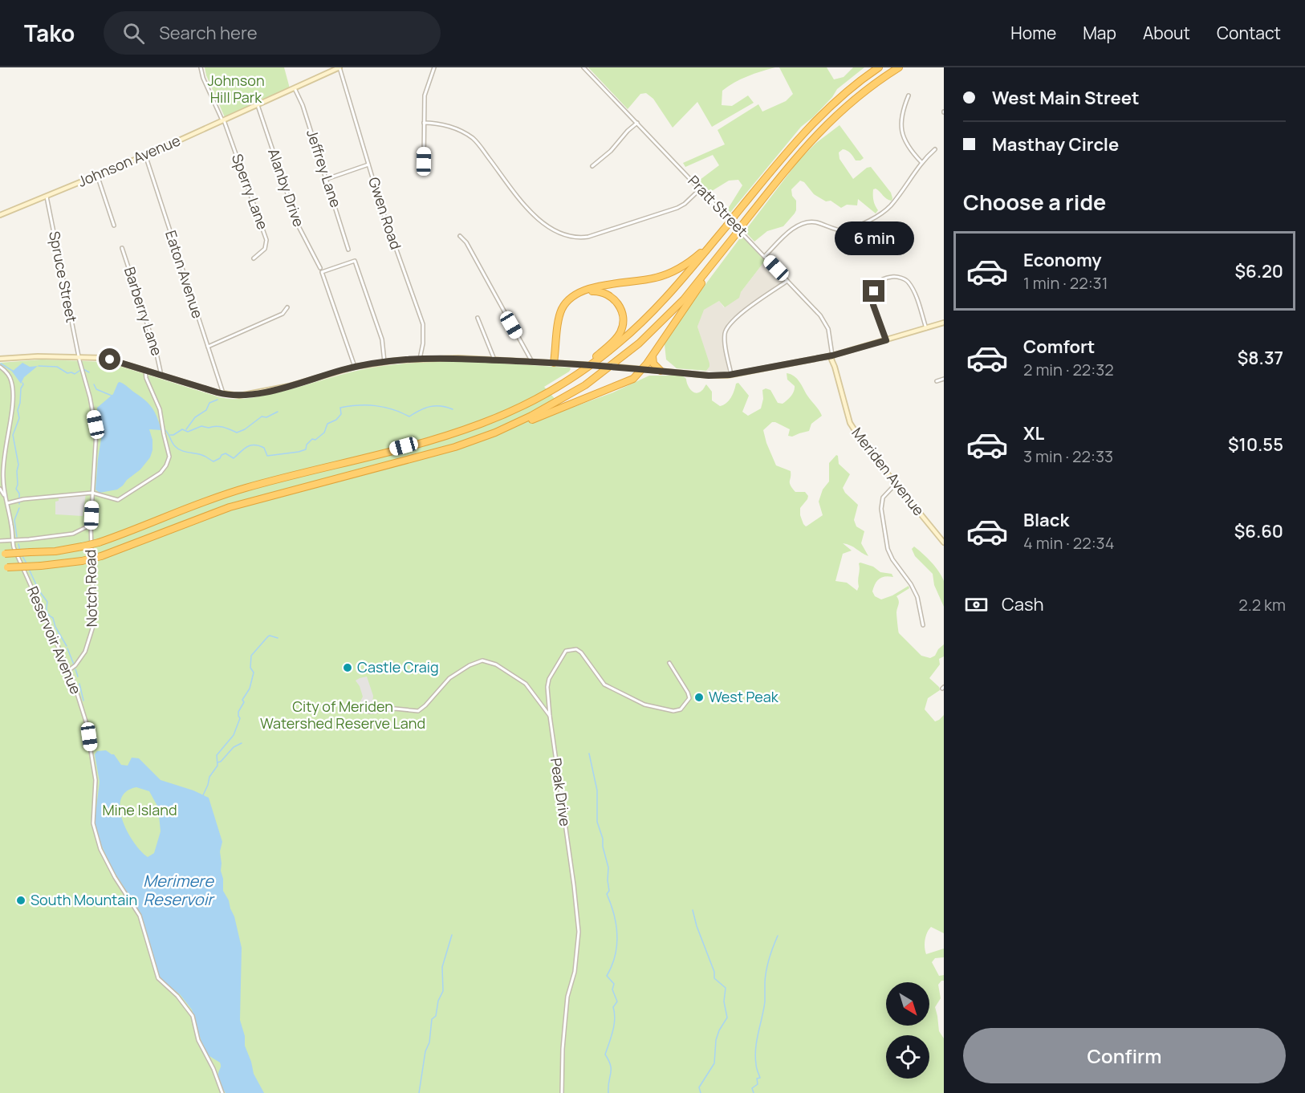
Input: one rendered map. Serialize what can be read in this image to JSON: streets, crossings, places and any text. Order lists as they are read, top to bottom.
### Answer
{
  "streets": {
    "main road": ["Johnson Avenue", "Meriden Avenue"],
    "street": [
      "Jeffrey Lane",
      "Alanby Drive",
      "Sperry Lane",
      "Pratt Street",
      "Gwen Road",
      "Eaton Avenue",
      "Spruce Street",
      "Barberry Lane",
      "Notch Road",
      "Reservoir Avenue",
      "Peak Drive"
    ]
  },
  "crossings": [
    ["Johnson Avenue", "Jeffrey Lane"],
    ["Johnson Avenue", "Alanby Drive"],
    ["Johnson Avenue", "Sperry Lane"],
    ["Johnson Avenue", "Gwen Road"],
    ["Johnson Avenue", "Eaton Avenue"],
    ["Johnson Avenue", "Spruce Street"],
    ["Pratt Street", "Meriden Avenue"],
    ["Spruce Street", "Notch Road"],
    ["Notch Road", "Reservoir Avenue"]
  ],
  "water": ["Merimere Reservoir"],
  "parks": ["Johnson Hill Park", "City of Meriden Watershed Reserve Land", "Mine Island"],
  "places": ["Castle Craig", "West Peak", "South Mountain"],
  "north": "bottom right",
  "page": {
    "header": "Tako",
    "search": "Search here",
    "nav": [
      "Home",
      "Map",
      "About",
      "Contact"
    ],
    "banner": ["West Main Street", "Masthay Circle"],
    "heading": "Choose a ride",
    "bubble": "6 min",
    "list": [
      {
        "name": "Economy",
        "note": "1 min · 22:31",
        "value": "$6.20"
      },
      {
        "name": "Comfort",
        "note": "2 min · 22:32",
        "value": "$8.37"
      },
      {
        "name": "XL",
        "note": "3 min · 22:33",
        "value": "$10.55"
      },
      {
        "name": "Black",
        "note": "4 min · 22:34",
        "value": "$6.60"
      }
    ],
    "pay": ["Cash", "2.2 km"],
    "buttons": "Confirm"
  }
}
